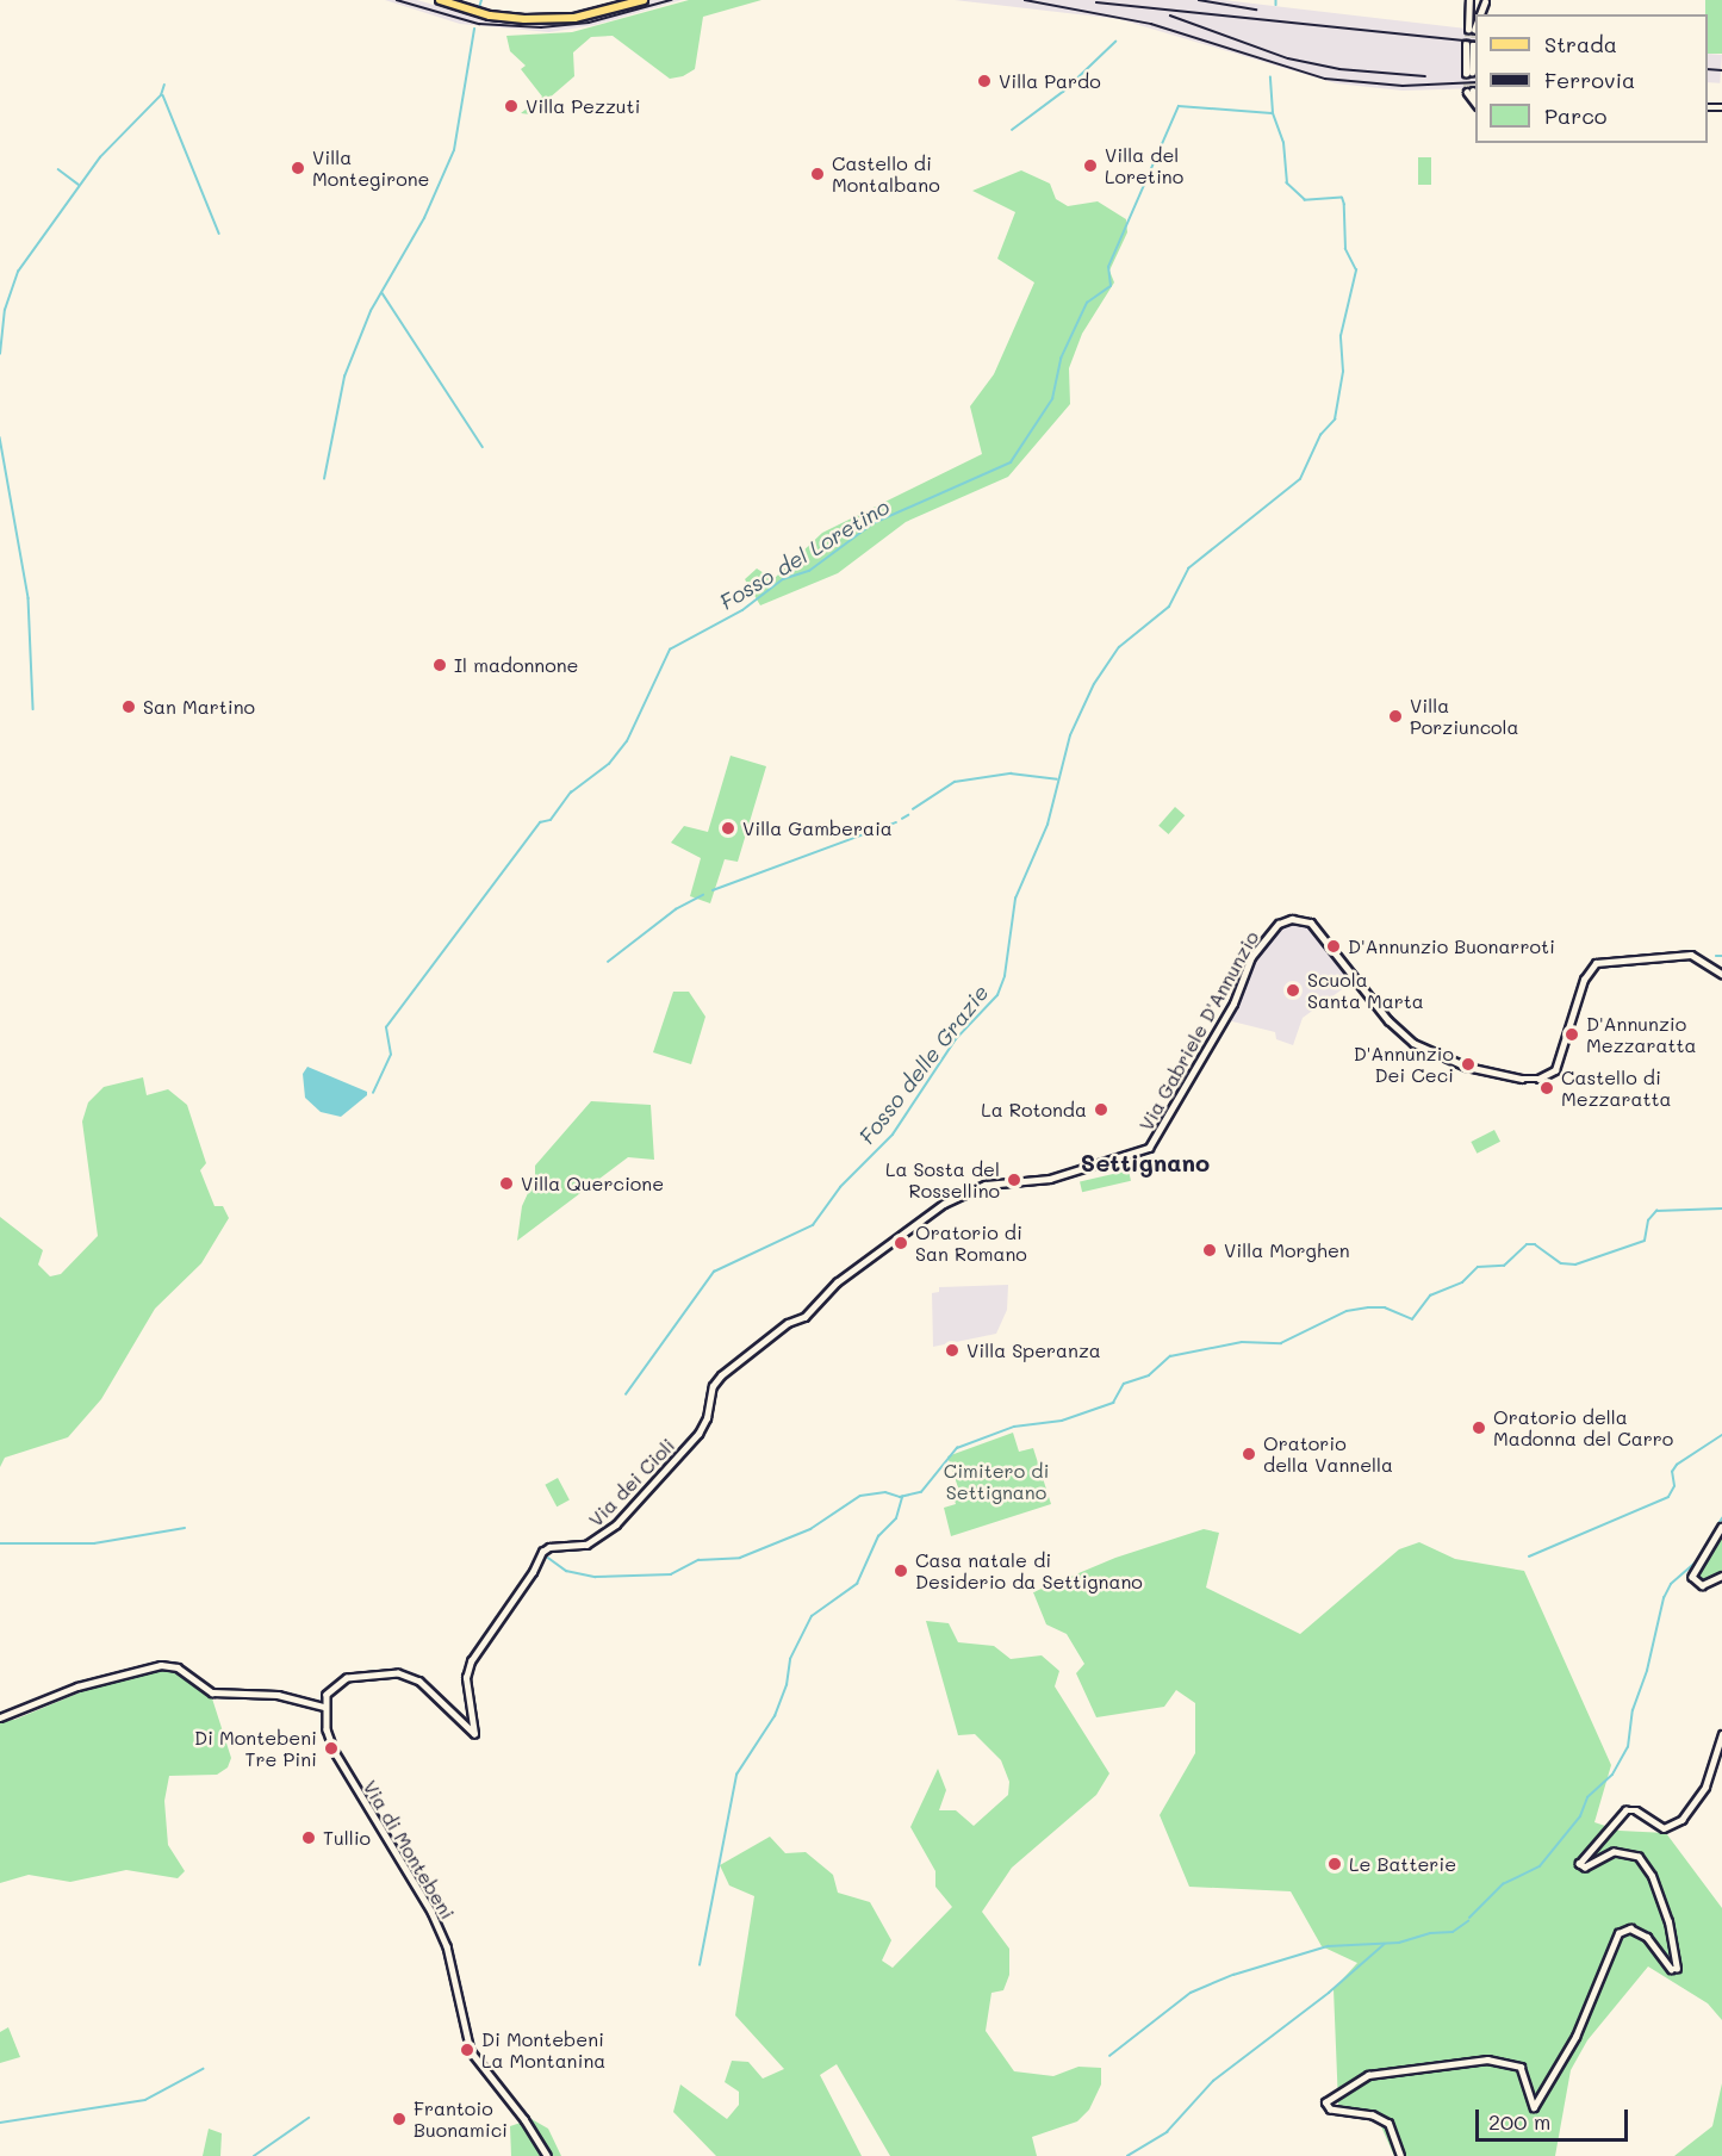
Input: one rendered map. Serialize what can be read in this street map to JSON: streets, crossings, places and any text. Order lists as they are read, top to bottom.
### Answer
{
  "streets": {
    "street": ["Via Gabriele D'Annunzio", "Via dei Cioli", "Via di Montebeni"]
  },
  "crossings": [
    ["Via Gabriele D'Annunzio", "Via dei Cioli"],
    ["Via dei Cioli", "Via di Montebeni"]
  ],
  "districts": ["Settignano"],
  "water": ["Fosso del Loretino", "Fosso delle Grazie"],
  "parks": ["Cimitero di Settignano"],
  "places": [
    "Villa Pardo",
    "Villa Pezzuti",
    "Villa del Loretino",
    "Villa Montegirone",
    "Castello di Montalbano",
    "Il madonnone",
    "San Martino",
    "Villa Porziuncola",
    "Villa Gamberaia",
    "D'Annunzio Buonarroti",
    "Scuola Santa Marta",
    "D'Annunzio Mezzaratta",
    "D'Annunzio Dei Ceci",
    "Castello di Mezzaratta",
    "La Rotonda",
    "La Sosta del Rossellino",
    "Villa Quercione",
    "Oratorio di San Romano",
    "Villa Morghen",
    "Villa Speranza",
    "Oratorio della Madonna del Carro",
    "Oratorio della Vannella",
    "Casa natale di Desiderio da Settignano",
    "Di Montebeni Tre Pini",
    "Tullio",
    "Le Batterie",
    "Di Montebeni La Montanina",
    "Frantoio Buonamici"
  ],
  "legend": ["Strada", "Ferrovia", "Parco"],
  "scale_bar": "200 m"
}
